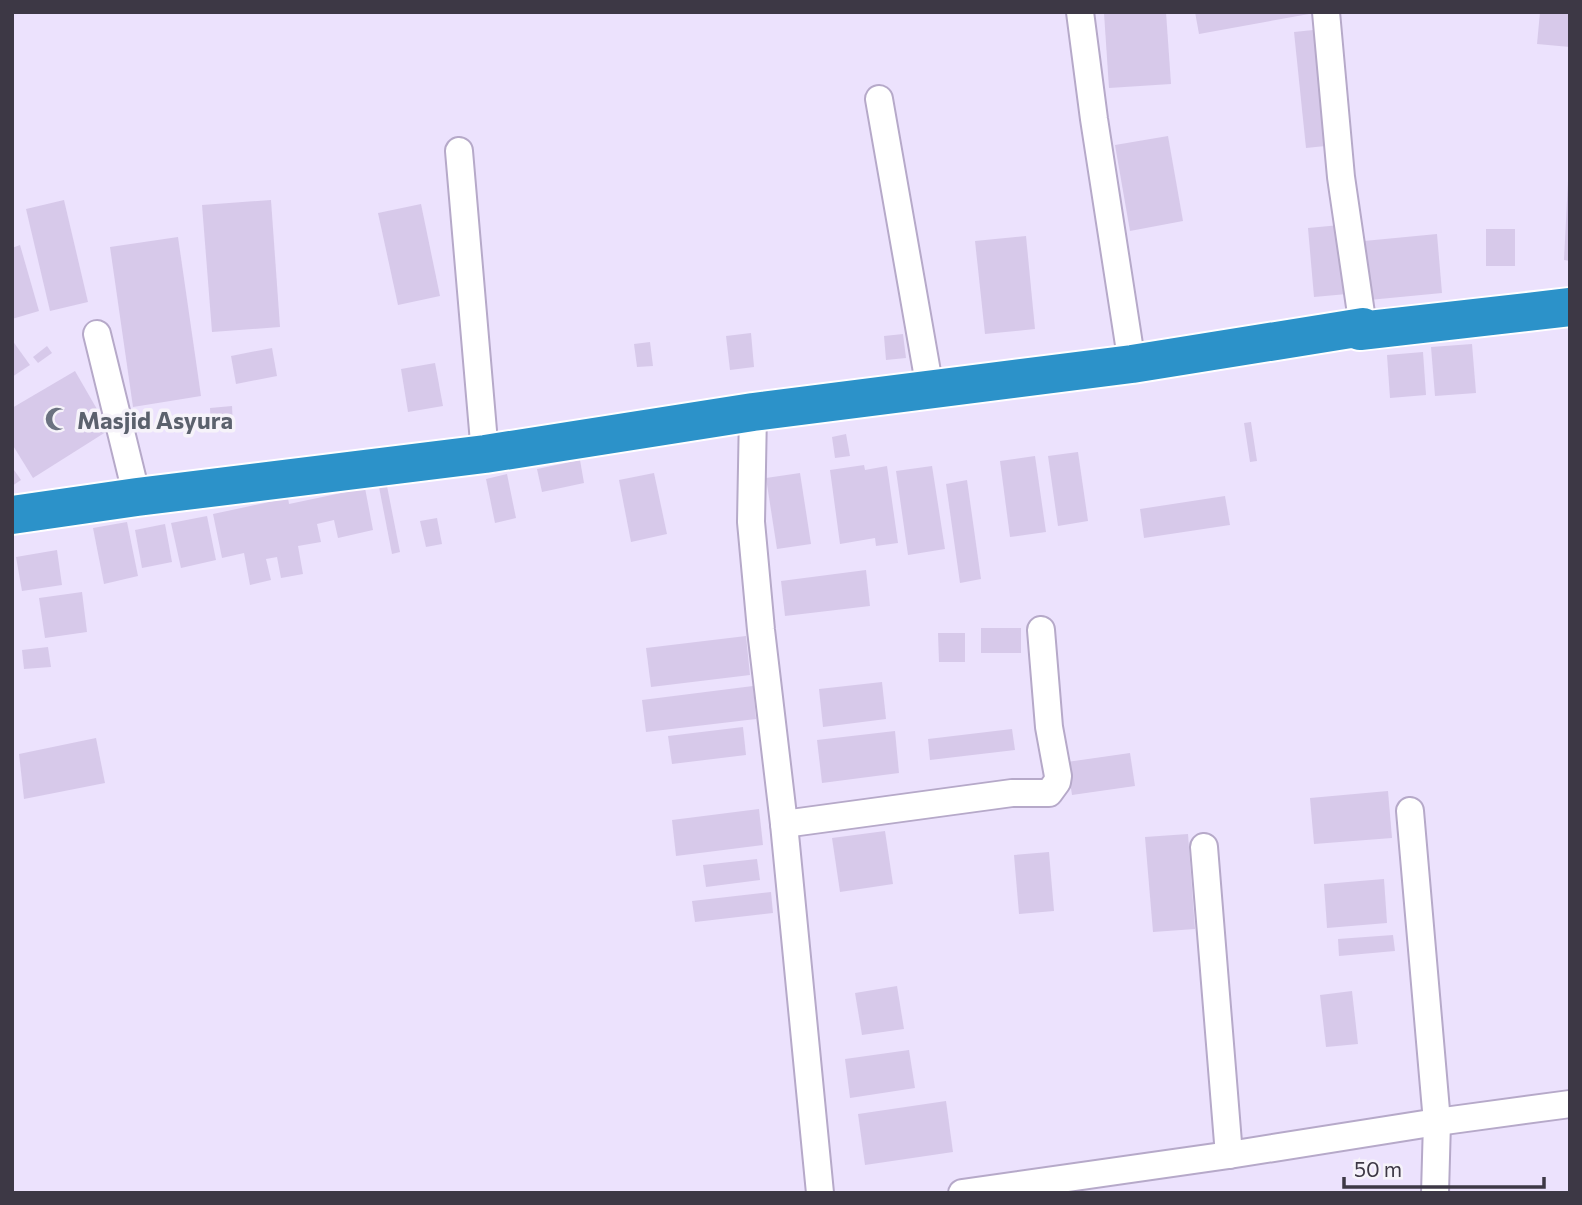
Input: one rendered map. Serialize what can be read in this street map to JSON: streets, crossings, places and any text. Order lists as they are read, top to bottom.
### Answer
{
  "places": {
    "mosque": ["Masjid Asyura"]
  },
  "scale_bar": "50 m"
}
